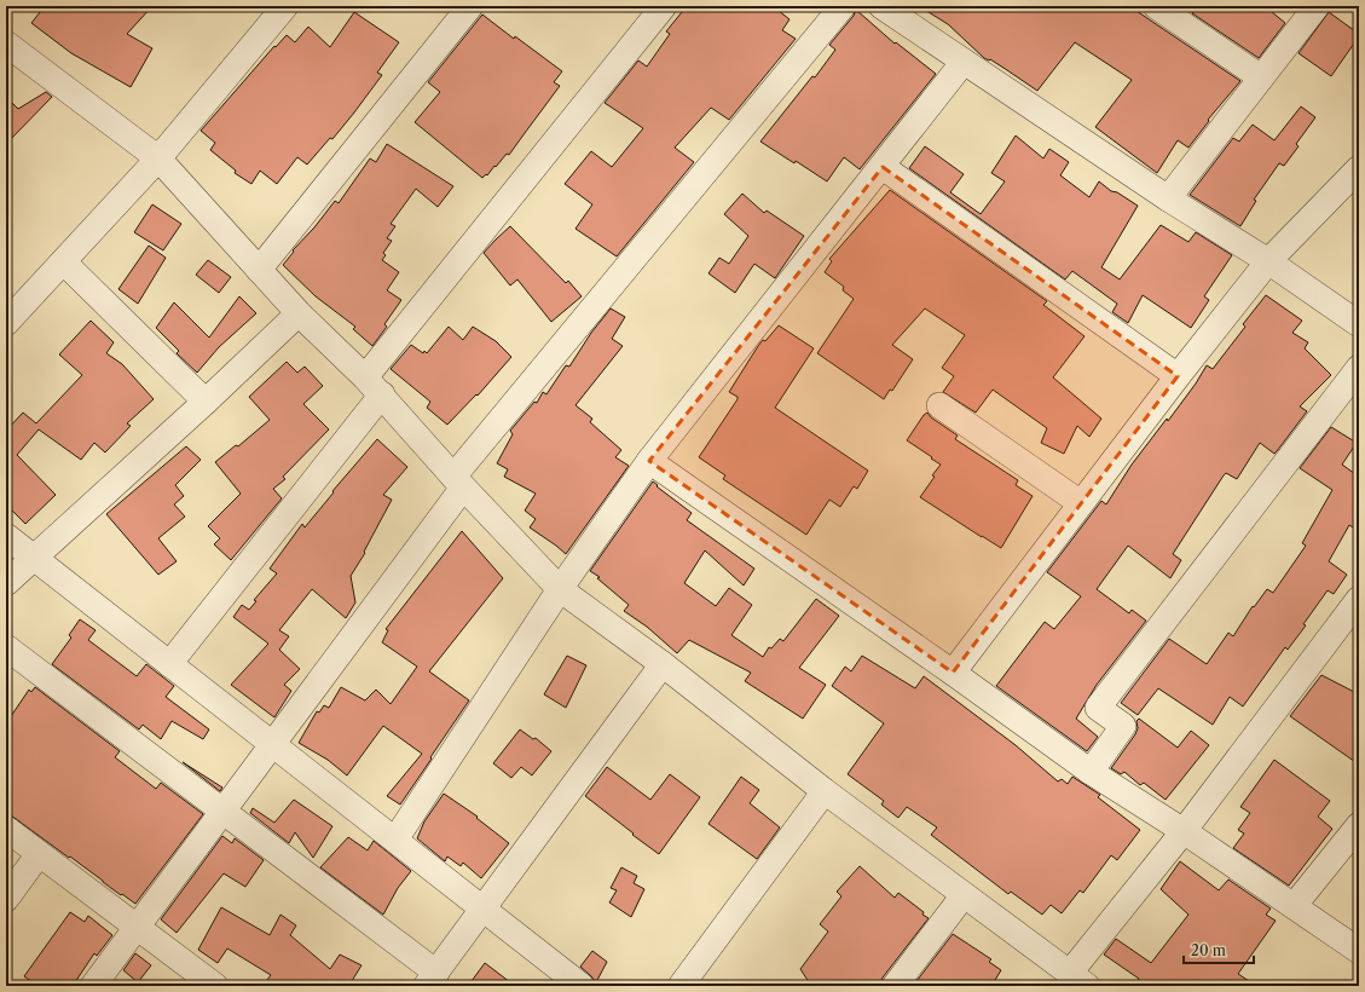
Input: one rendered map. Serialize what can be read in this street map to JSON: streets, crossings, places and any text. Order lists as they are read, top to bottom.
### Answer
{
  "scale_bar": "20 m"
}
